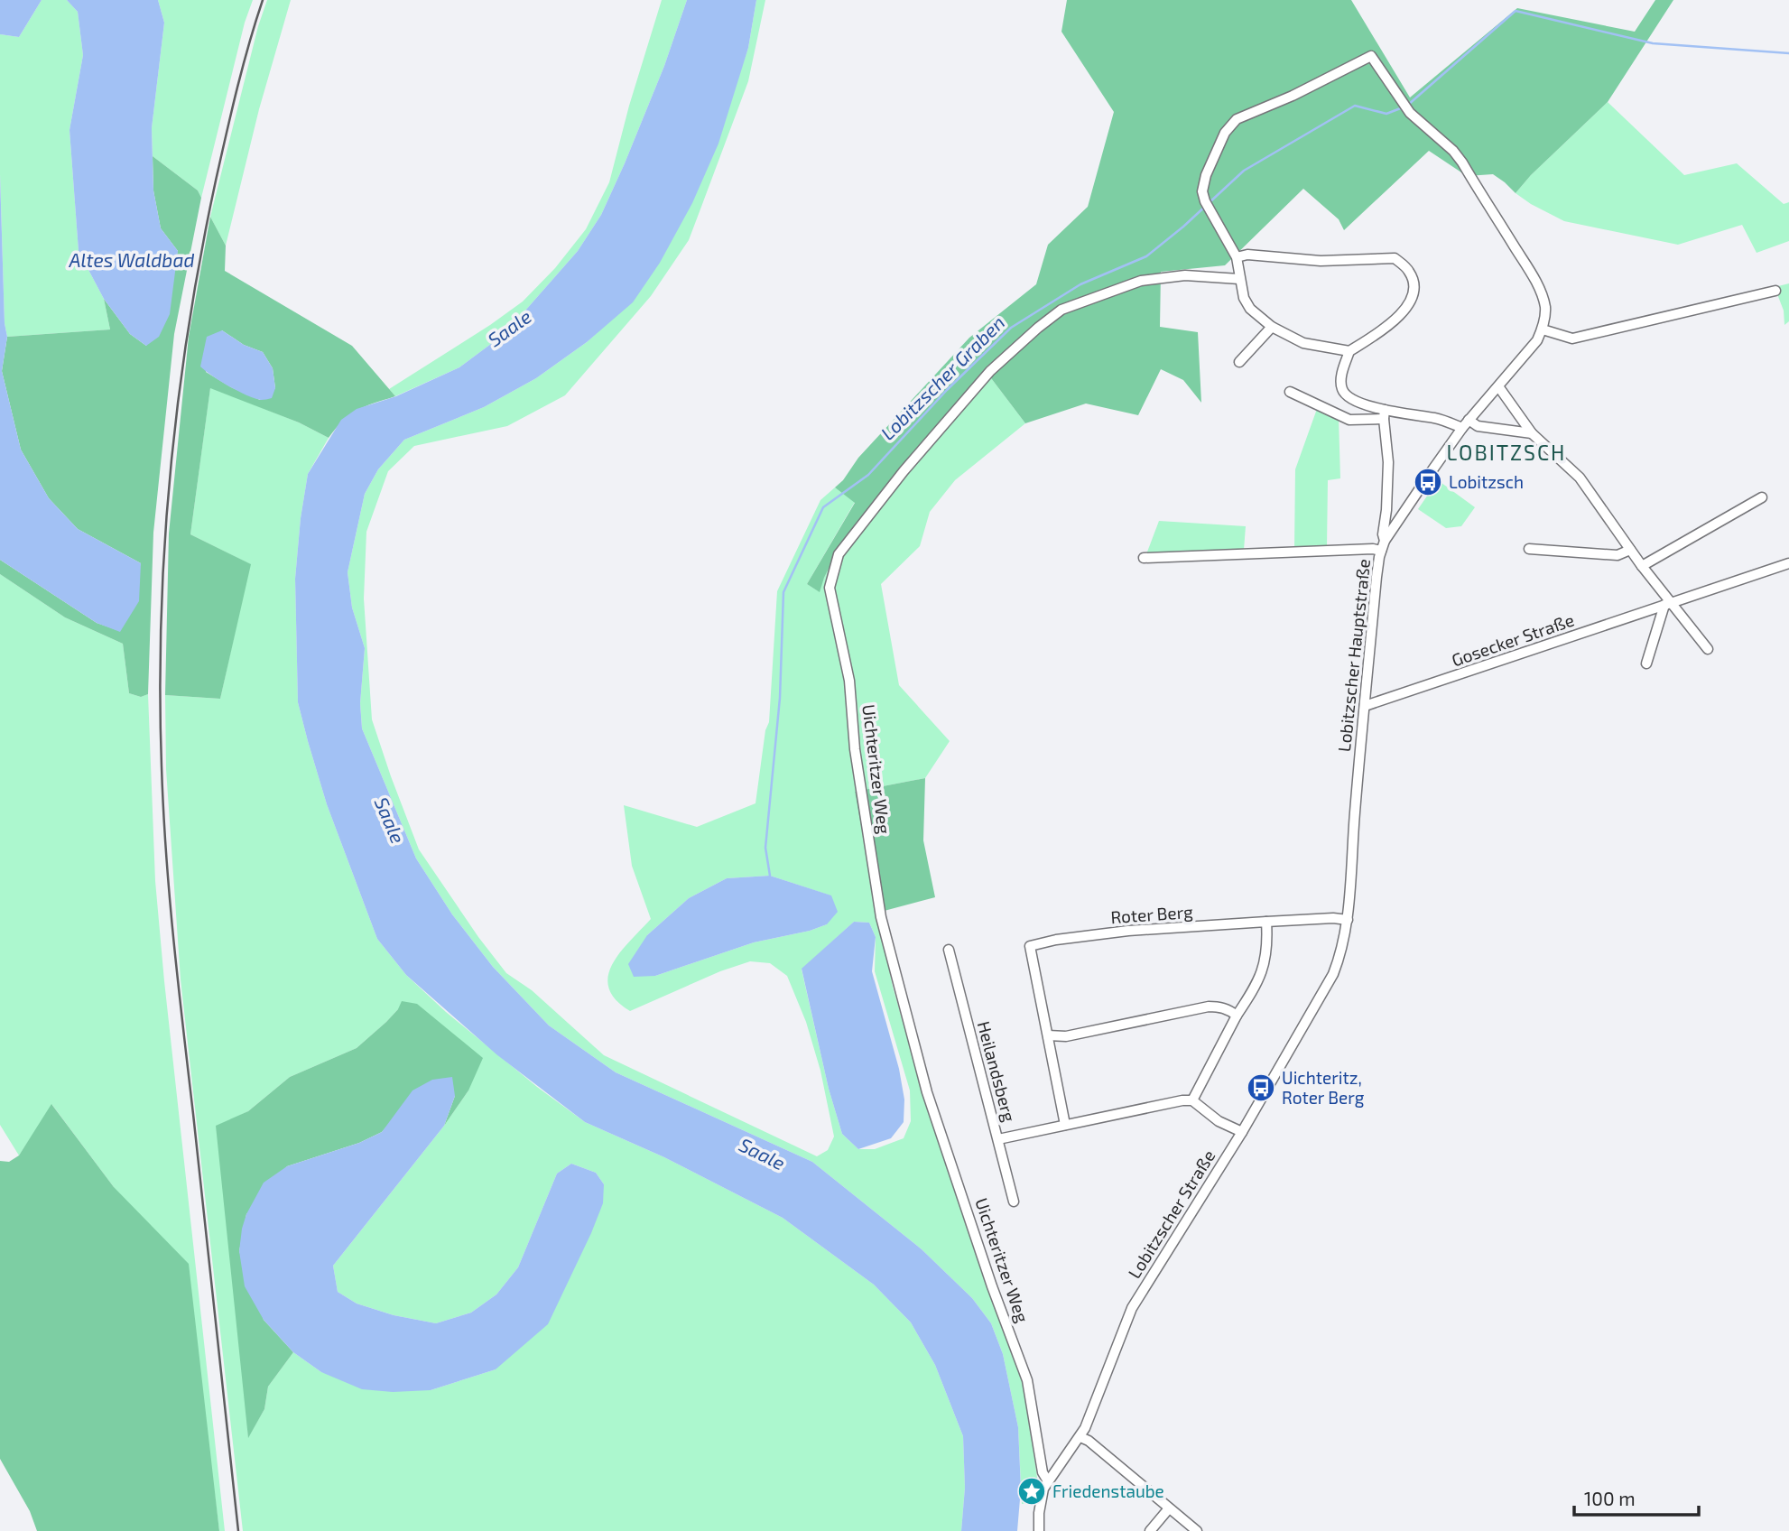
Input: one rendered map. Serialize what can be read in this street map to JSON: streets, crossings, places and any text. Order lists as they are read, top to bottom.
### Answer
{
  "streets": {
    "street": [
      "Gosecker Straße",
      "Lobitzscher Hauptstraße",
      "Uichteritzer Weg",
      "Roter Berg",
      "Heilandsberg",
      "Lobitzscher Straße"
    ]
  },
  "crossings": [
    ["Gosecker Straße", "Lobitzscher Hauptstraße"],
    ["Lobitzscher Hauptstraße", "Lobitzscher Straße"],
    ["Uichteritzer Weg", "Lobitzscher Straße"]
  ],
  "districts": ["LOBITZSCH"],
  "water": ["Altes Waldbad", "Saale", "Lobitzscher Graben"],
  "places": {
    "bus stop": ["Lobitzsch", "Uichteritz, Roter Berg"],
    "place": ["Friedenstaube"]
  },
  "scale_bar": "100 m"
}
